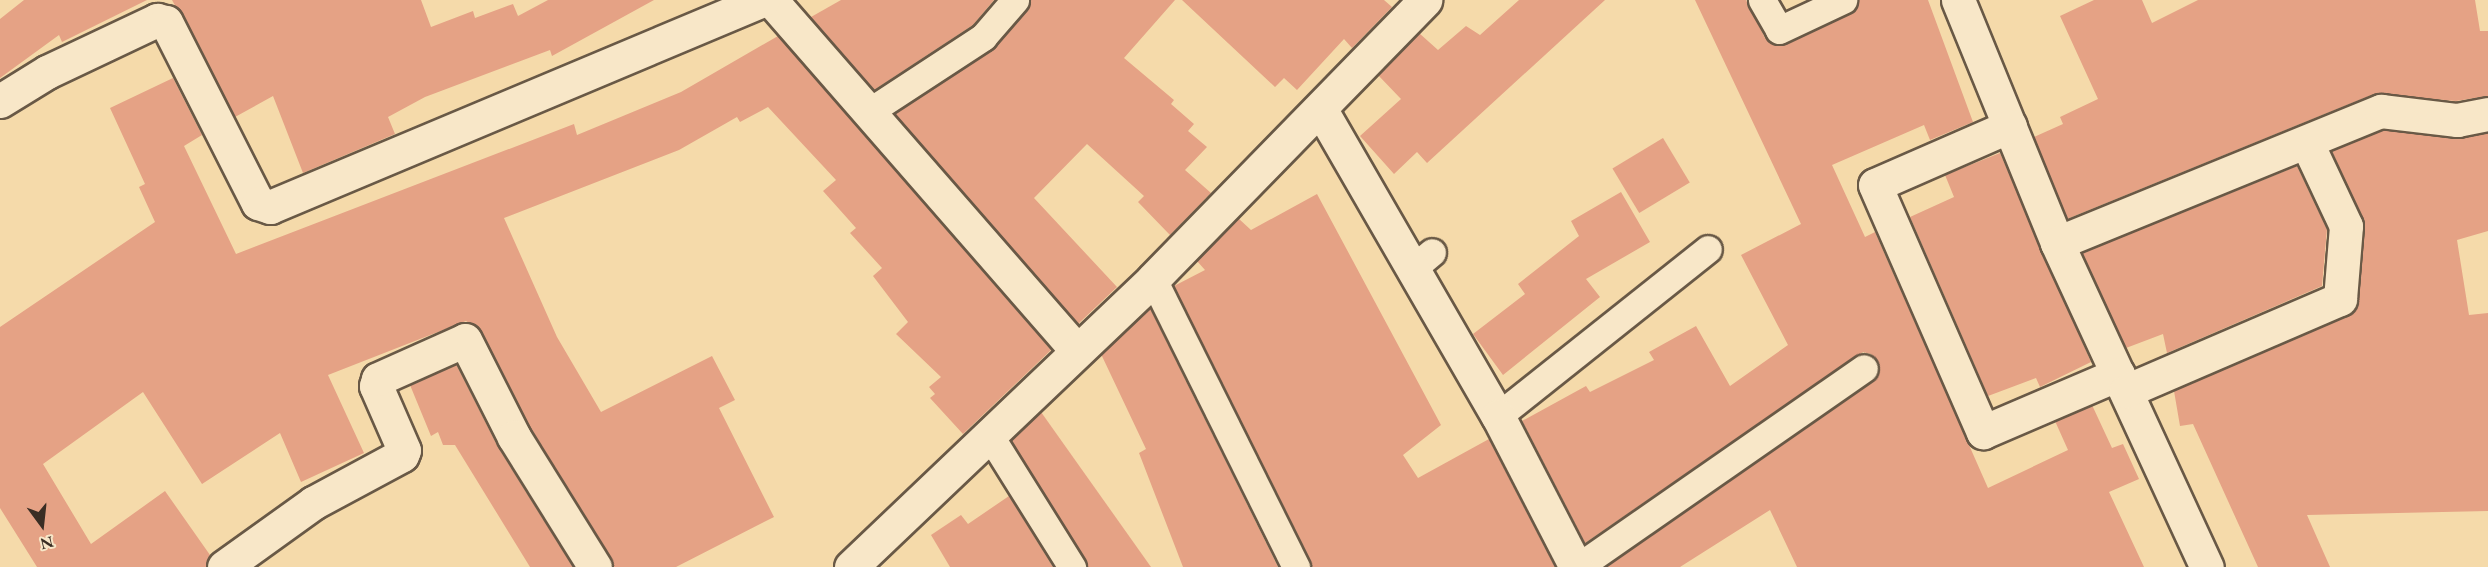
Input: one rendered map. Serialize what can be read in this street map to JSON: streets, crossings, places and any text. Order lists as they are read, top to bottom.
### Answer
{
  "north": "bottom"
}
